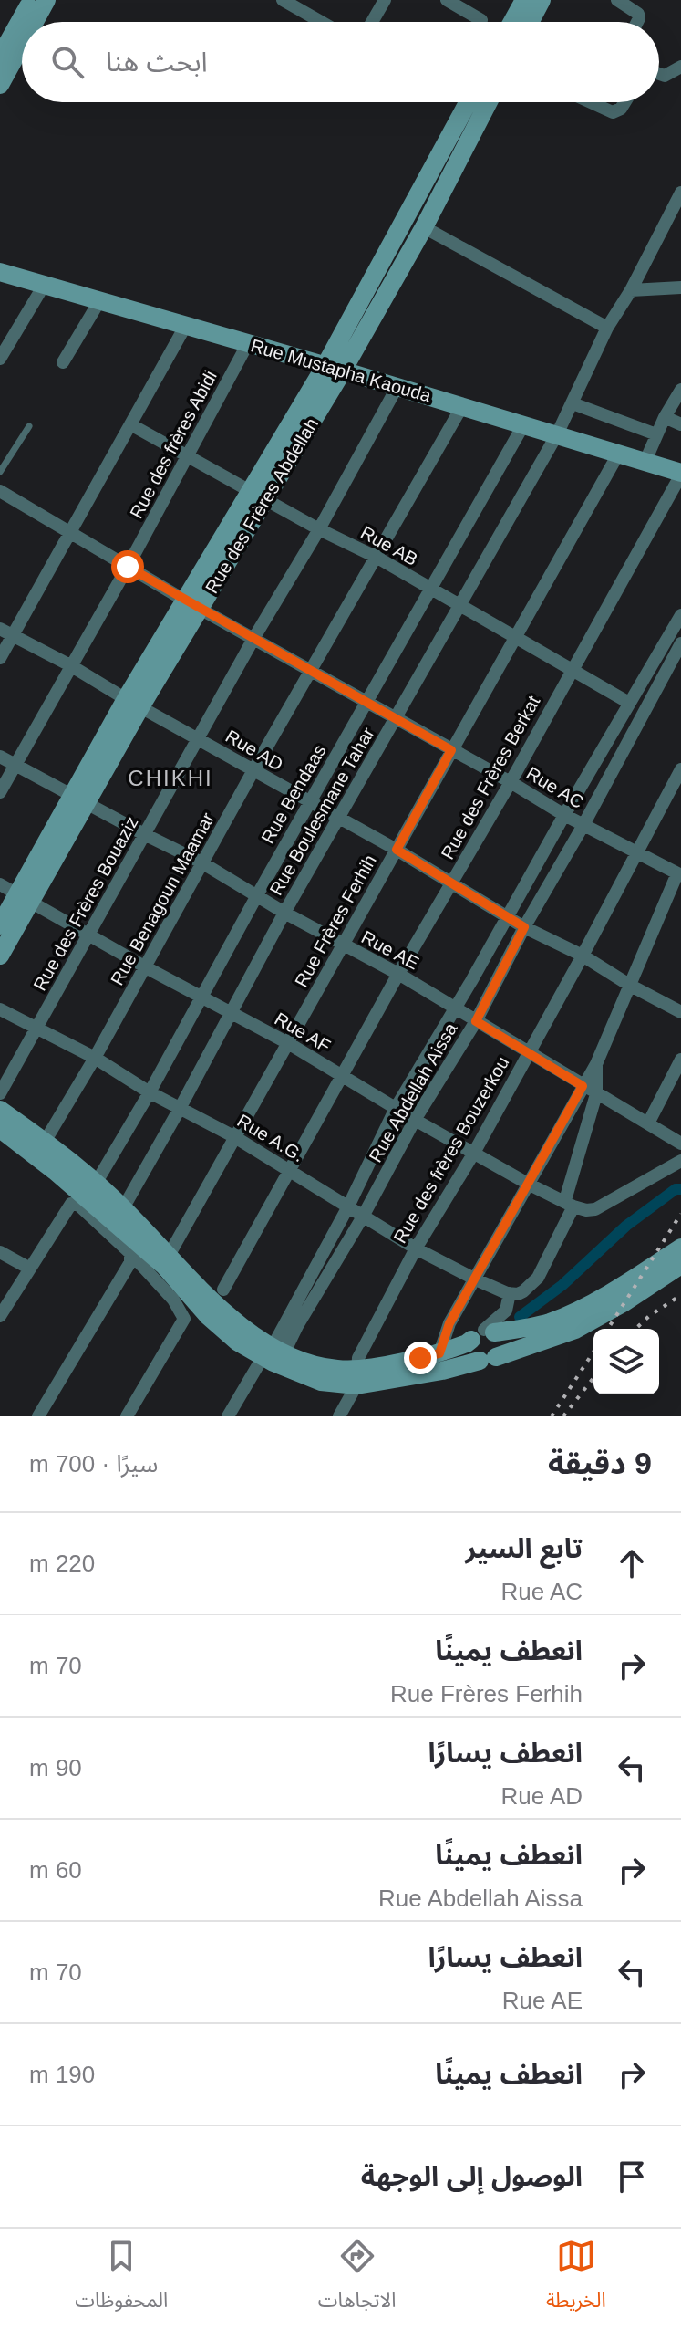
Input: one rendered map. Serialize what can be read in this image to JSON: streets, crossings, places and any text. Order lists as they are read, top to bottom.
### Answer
{
  "streets": {
    "main road": ["Rue Mustapha Kaouda", "Rue des Frères Abdellah"],
    "street": [
      "Rue des frères Abidi",
      "Rue AB",
      "Rue AD",
      "Rue des Frères Berkat",
      "Rue AC",
      "Rue Bendaas",
      "Rue Boulesmane Tahar",
      "Rue Benagoun Maamar",
      "Rue des Frères Bouaziz",
      "Rue Frères Ferhih",
      "Rue AE",
      "Rue AF",
      "Rue Abdellah Aissa",
      "Rue A.G.",
      "Rue des frères Bouzerkou"
    ]
  },
  "crossings": [
    ["Rue Mustapha Kaouda", "Rue des frères Abidi"],
    ["Rue Mustapha Kaouda", "Rue des Frères Abdellah"],
    ["Rue Mustapha Kaouda", "Rue des Frères Berkat"],
    ["Rue Mustapha Kaouda", "Rue Bendaas"],
    ["Rue Mustapha Kaouda", "Rue Boulesmane Tahar"],
    ["Rue Mustapha Kaouda", "Rue Benagoun Maamar"],
    ["Rue Mustapha Kaouda", "Rue des Frères Bouaziz"],
    ["Rue Mustapha Kaouda", "Rue Frères Ferhih"],
    ["Rue des frères Abidi", "Rue AB"],
    ["Rue des frères Abidi", "Rue AD"],
    ["Rue des frères Abidi", "Rue AC"],
    ["Rue des frères Abidi", "Rue AE"],
    ["Rue des Frères Abdellah", "Rue AB"],
    ["Rue des Frères Abdellah", "Rue AD"],
    ["Rue des Frères Abdellah", "Rue AC"],
    ["Rue des Frères Abdellah", "Rue AE"],
    ["Rue des Frères Abdellah", "Rue AF"],
    ["Rue AB", "Rue des Frères Berkat"],
    ["Rue AB", "Rue Bendaas"],
    ["Rue AB", "Rue Boulesmane Tahar"],
    ["Rue AB", "Rue Benagoun Maamar"],
    ["Rue AB", "Rue des Frères Bouaziz"],
    ["Rue AB", "Rue Frères Ferhih"],
    ["Rue AD", "Rue des Frères Berkat"],
    ["Rue AD", "Rue Bendaas"],
    ["Rue AD", "Rue Boulesmane Tahar"],
    ["Rue AD", "Rue Benagoun Maamar"],
    ["Rue AD", "Rue des Frères Bouaziz"],
    ["Rue AD", "Rue Frères Ferhih"],
    ["Rue AD", "Rue Abdellah Aissa"],
    ["Rue AD", "Rue des frères Bouzerkou"],
    ["Rue des Frères Berkat", "Rue AC"],
    ["Rue des Frères Berkat", "Rue AE"],
    ["Rue des Frères Berkat", "Rue AF"],
    ["Rue des Frères Berkat", "Rue A.G."],
    ["Rue AC", "Rue Bendaas"],
    ["Rue AC", "Rue Boulesmane Tahar"],
    ["Rue AC", "Rue Benagoun Maamar"],
    ["Rue AC", "Rue des Frères Bouaziz"],
    ["Rue AC", "Rue Frères Ferhih"],
    ["Rue AC", "Rue Abdellah Aissa"],
    ["Rue AC", "Rue des frères Bouzerkou"],
    ["Rue Bendaas", "Rue AE"],
    ["Rue Bendaas", "Rue AF"],
    ["Rue Bendaas", "Rue A.G."],
    ["Rue Boulesmane Tahar", "Rue AE"],
    ["Rue Boulesmane Tahar", "Rue AF"],
    ["Rue Boulesmane Tahar", "Rue A.G."],
    ["Rue Benagoun Maamar", "Rue AE"],
    ["Rue Benagoun Maamar", "Rue AF"],
    ["Rue Benagoun Maamar", "Rue A.G."],
    ["Rue des Frères Bouaziz", "Rue AE"],
    ["Rue des Frères Bouaziz", "Rue AF"],
    ["Rue des Frères Bouaziz", "Rue A.G."],
    ["Rue Frères Ferhih", "Rue AE"],
    ["Rue Frères Ferhih", "Rue AF"],
    ["Rue Frères Ferhih", "Rue A.G."],
    ["Rue AE", "Rue Abdellah Aissa"],
    ["Rue AE", "Rue des frères Bouzerkou"],
    ["Rue AF", "Rue Abdellah Aissa"],
    ["Rue AF", "Rue des frères Bouzerkou"],
    ["Rue Abdellah Aissa", "Rue A.G."],
    ["Rue A.G.", "Rue des frères Bouzerkou"]
  ],
  "districts": ["CHIKHI"],
  "page": {
    "search": "ابحث هنا",
    "heading": ["9 دقيقة", "سيرًا · 700 m"],
    "list": [
      ["تابع السير", "Rue AC", "220 m"],
      ["انعطف يمينًا", "Rue Frères Ferhih", "70 m"],
      ["انعطف يسارًا", "Rue AD", "90 m"],
      ["انعطف يمينًا", "Rue Abdellah Aissa", "60 m"],
      ["انعطف يسارًا", "Rue AE", "70 m"],
      ["انعطف يمينًا", "190 m"],
      "الوصول إلى الوجهة"
    ],
    "nav": ["الخريطة", "الاتجاهات", "المحفوظات"]
  }
}
